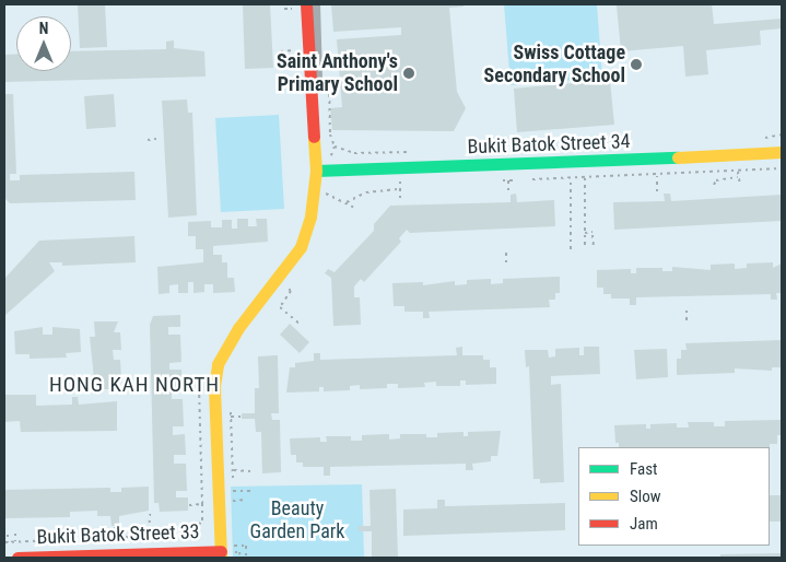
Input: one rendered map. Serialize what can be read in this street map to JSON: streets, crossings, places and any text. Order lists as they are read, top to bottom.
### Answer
{
  "streets": {
    "street": ["Bukit Batok Street 34", "Bukit Batok Street 33"]
  },
  "districts": ["HONG KAH NORTH"],
  "parks": ["Beauty Garden Park"],
  "places": ["Swiss Cottage Secondary School", "Saint Anthony's Primary School"],
  "legend": ["Fast", "Slow", "Jam"],
  "north": "top"
}
